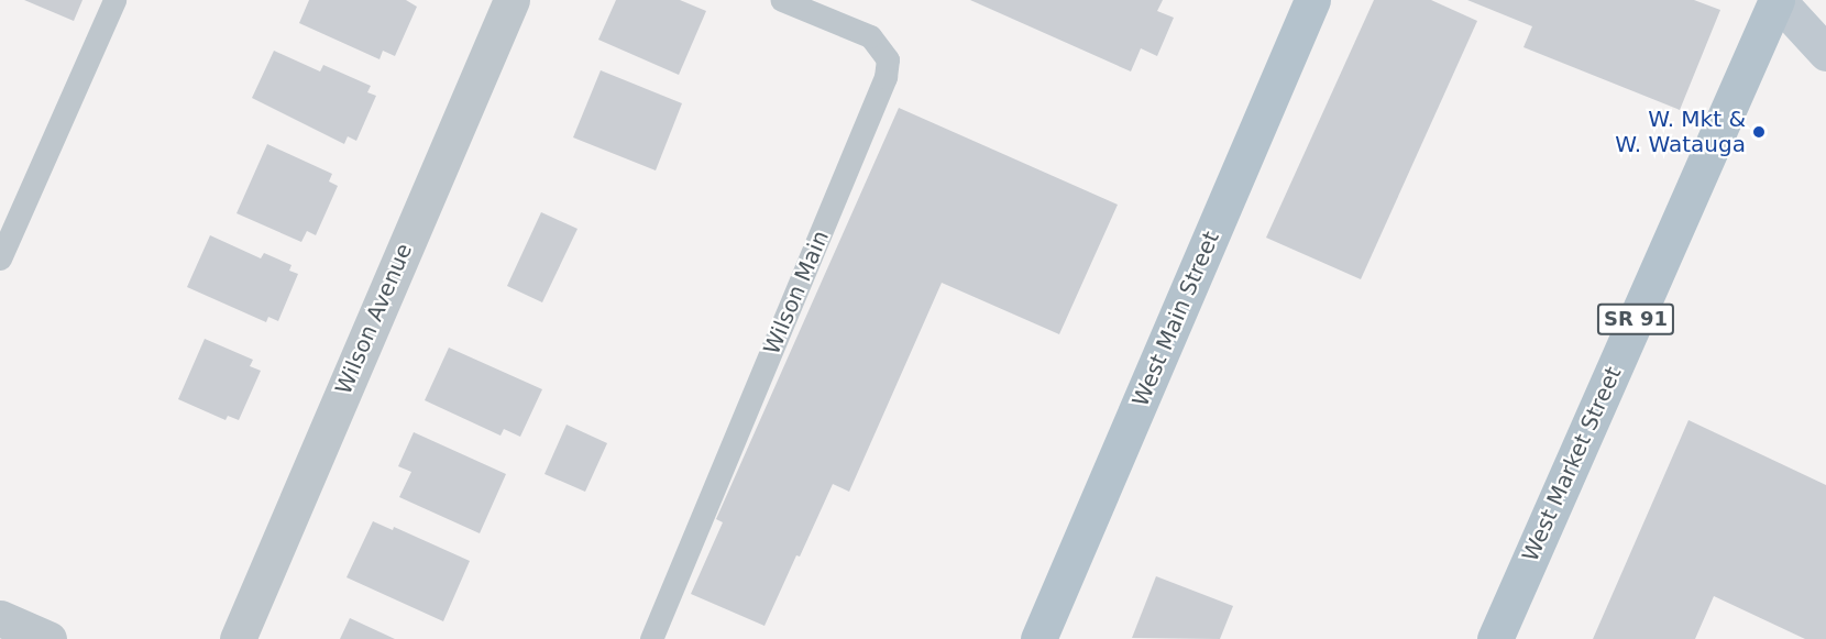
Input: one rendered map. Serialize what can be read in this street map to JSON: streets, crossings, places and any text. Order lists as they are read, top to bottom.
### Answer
{
  "streets": {
    "main road": ["West Main Street", "SR 91", "West Market Street"],
    "street": ["Wilson Avenue"],
    "lane": ["Wilson Main"]
  },
  "places": ["W. Mkt & W. Watauga"]
}
